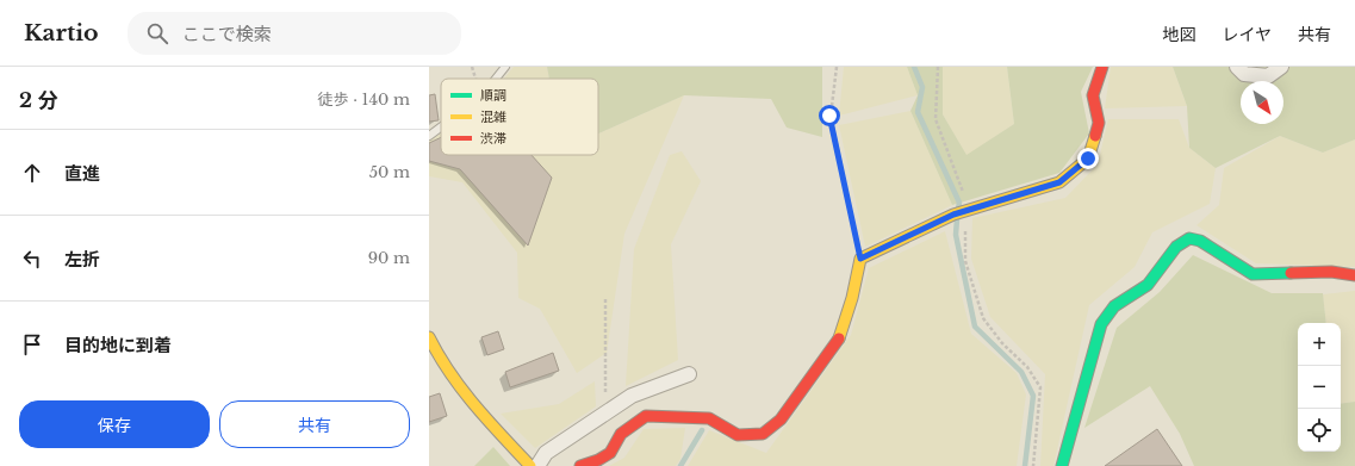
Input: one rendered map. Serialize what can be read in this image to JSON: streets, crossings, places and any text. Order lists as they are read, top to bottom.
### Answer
{
  "legend": ["順調", "混雑", "渋滞"],
  "north": "bottom right",
  "page": {
    "header": "Kartio",
    "search": "ここで検索",
    "nav": ["地図", "レイヤ", "共有"],
    "heading": ["2 分", "徒歩 · 140 m"],
    "list": [
      ["直進", "50 m"],
      ["左折", "90 m"],
      "目的地に到着"
    ],
    "map_buttons": ["+", "−"],
    "buttons": ["保存", "共有"]
  }
}
